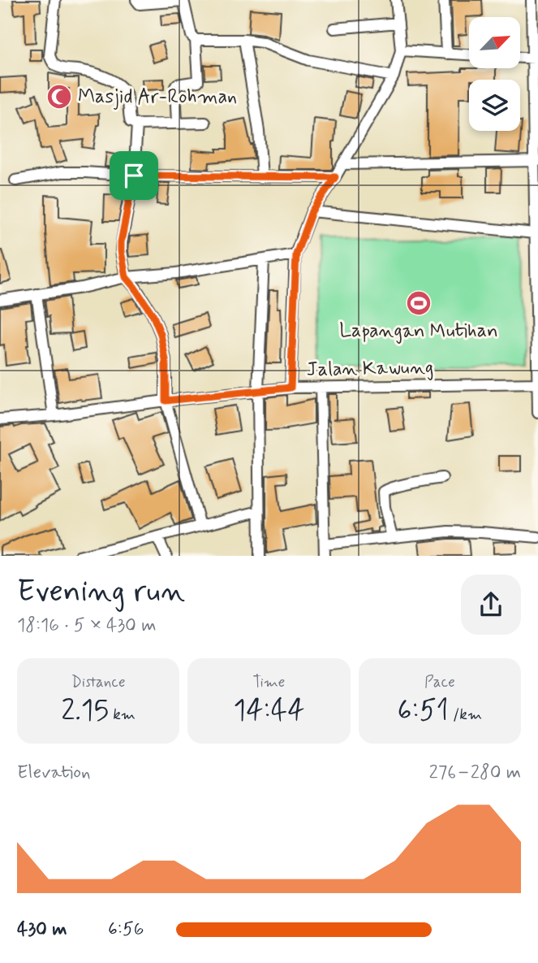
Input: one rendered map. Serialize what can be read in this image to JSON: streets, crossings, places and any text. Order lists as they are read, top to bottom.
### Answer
{
  "streets": {
    "street": ["Jalan Kawung"]
  },
  "places": {
    "mosque": ["Masjid Ar-Rohman"],
    "sports": ["Lapangan Mutihan"]
  },
  "north": "top right",
  "page": {
    "heading": ["Evening run", "18:16 · 5 × 430 m"],
    "stats": [
      ["Distance", "2.15 km"],
      ["Time", "14:44"],
      ["Pace", "6:51 /km"]
    ],
    "chart": ["Elevation", "276–280 m"],
    "list": [
      {
        "name": "430 m",
        "note": "6:56"
      }
    ]
  }
}
